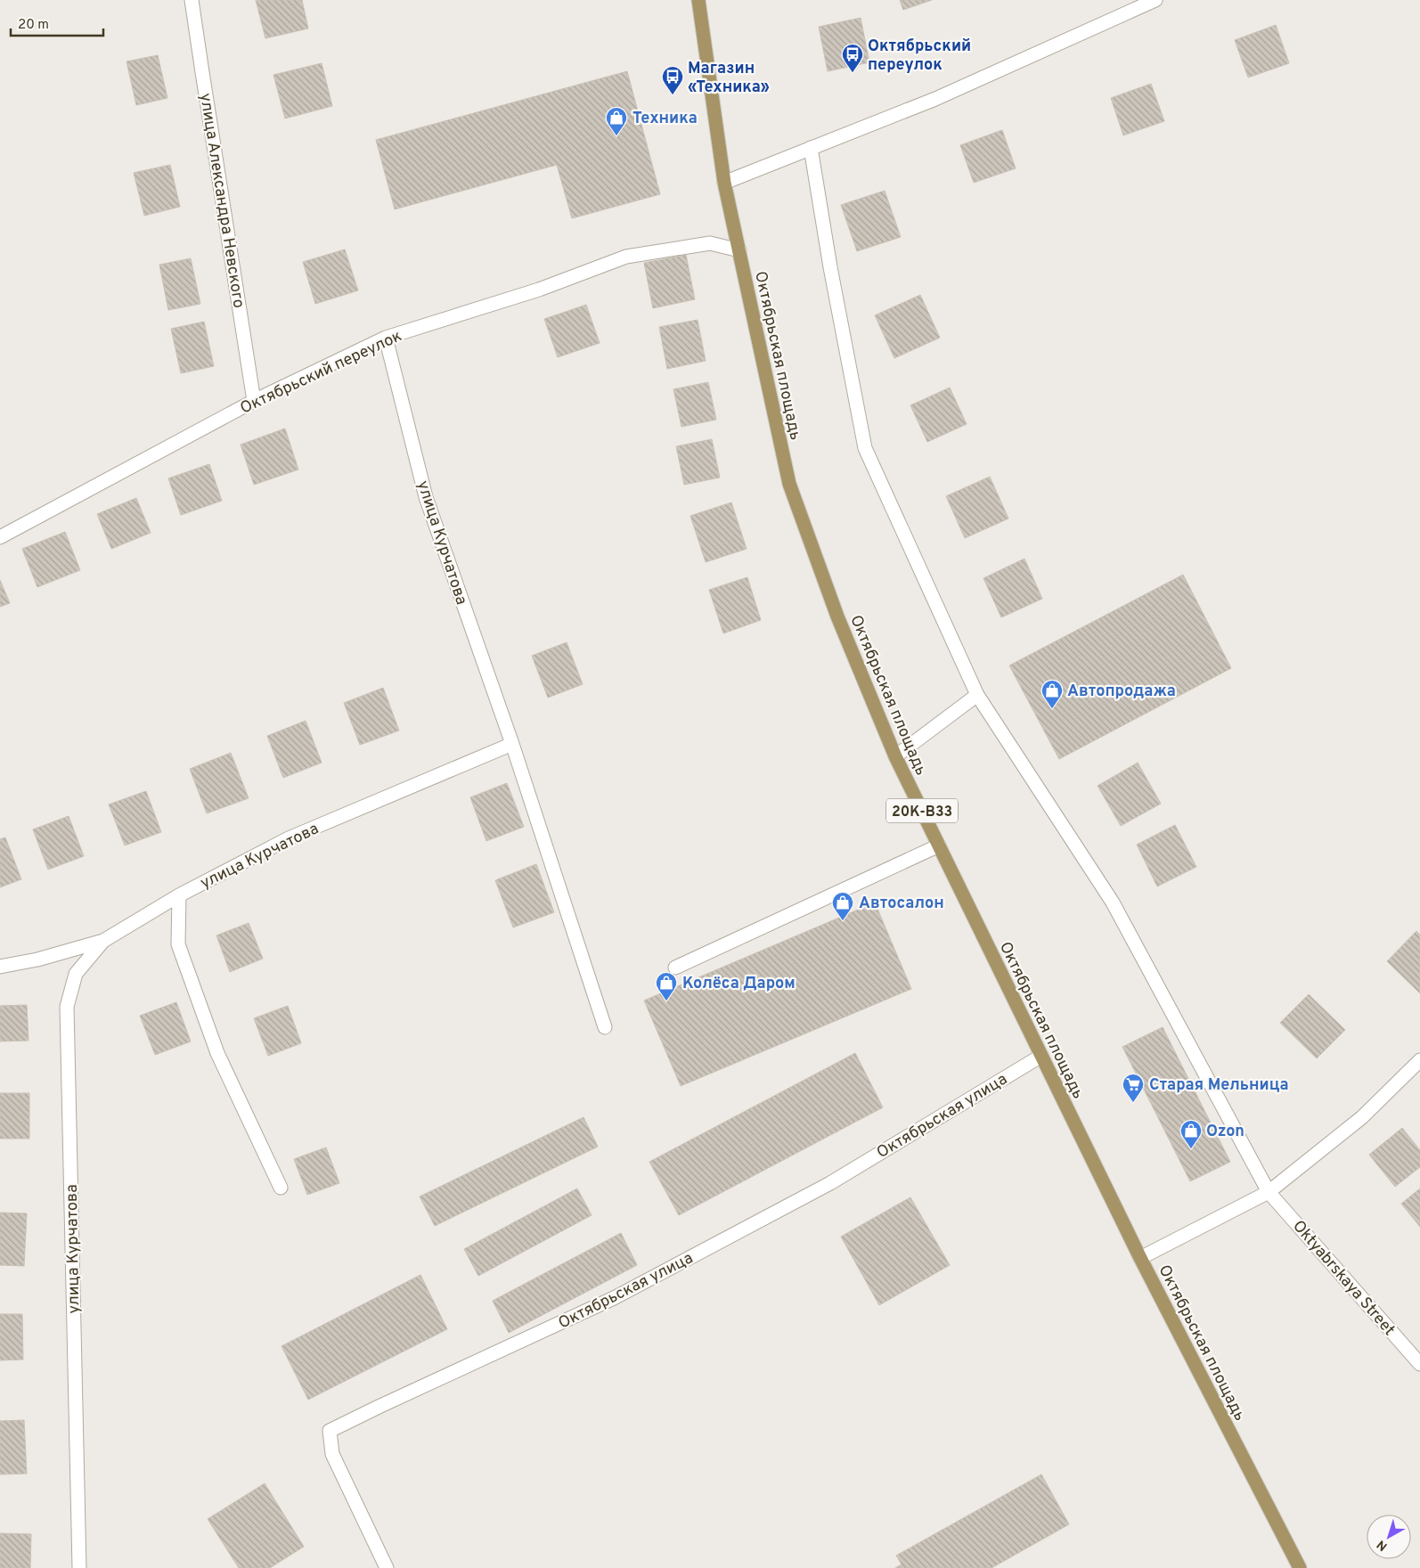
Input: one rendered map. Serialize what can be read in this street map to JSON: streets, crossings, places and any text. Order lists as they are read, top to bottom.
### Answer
{
  "streets": {
    "main road": ["Октябрьская площадь", "20К-В33"],
    "street": [
      "улица Александра Невского",
      "Октябрьский переулок",
      "улица Курчатова",
      "Октябрьская улица",
      "Oktyabrskaya Street"
    ]
  },
  "crossings": [
    ["улица Александра Невского", "Октябрьский переулок"],
    ["Октябрьская площадь", "Октябрьский переулок"],
    ["Октябрьская площадь", "Октябрьская улица"],
    ["Октябрьский переулок", "улица Курчатова"]
  ],
  "places": {
    "bus stop": ["Октябрьский переулок", "Магазин «Техника»"],
    "shop": [
      "Техника",
      "Автопродажа",
      "Автосалон",
      "Колёса Даром",
      "Ozon"
    ],
    "supermarket": ["Старая Мельница"]
  },
  "scale_bar": "20 m",
  "north": "bottom left"
}
